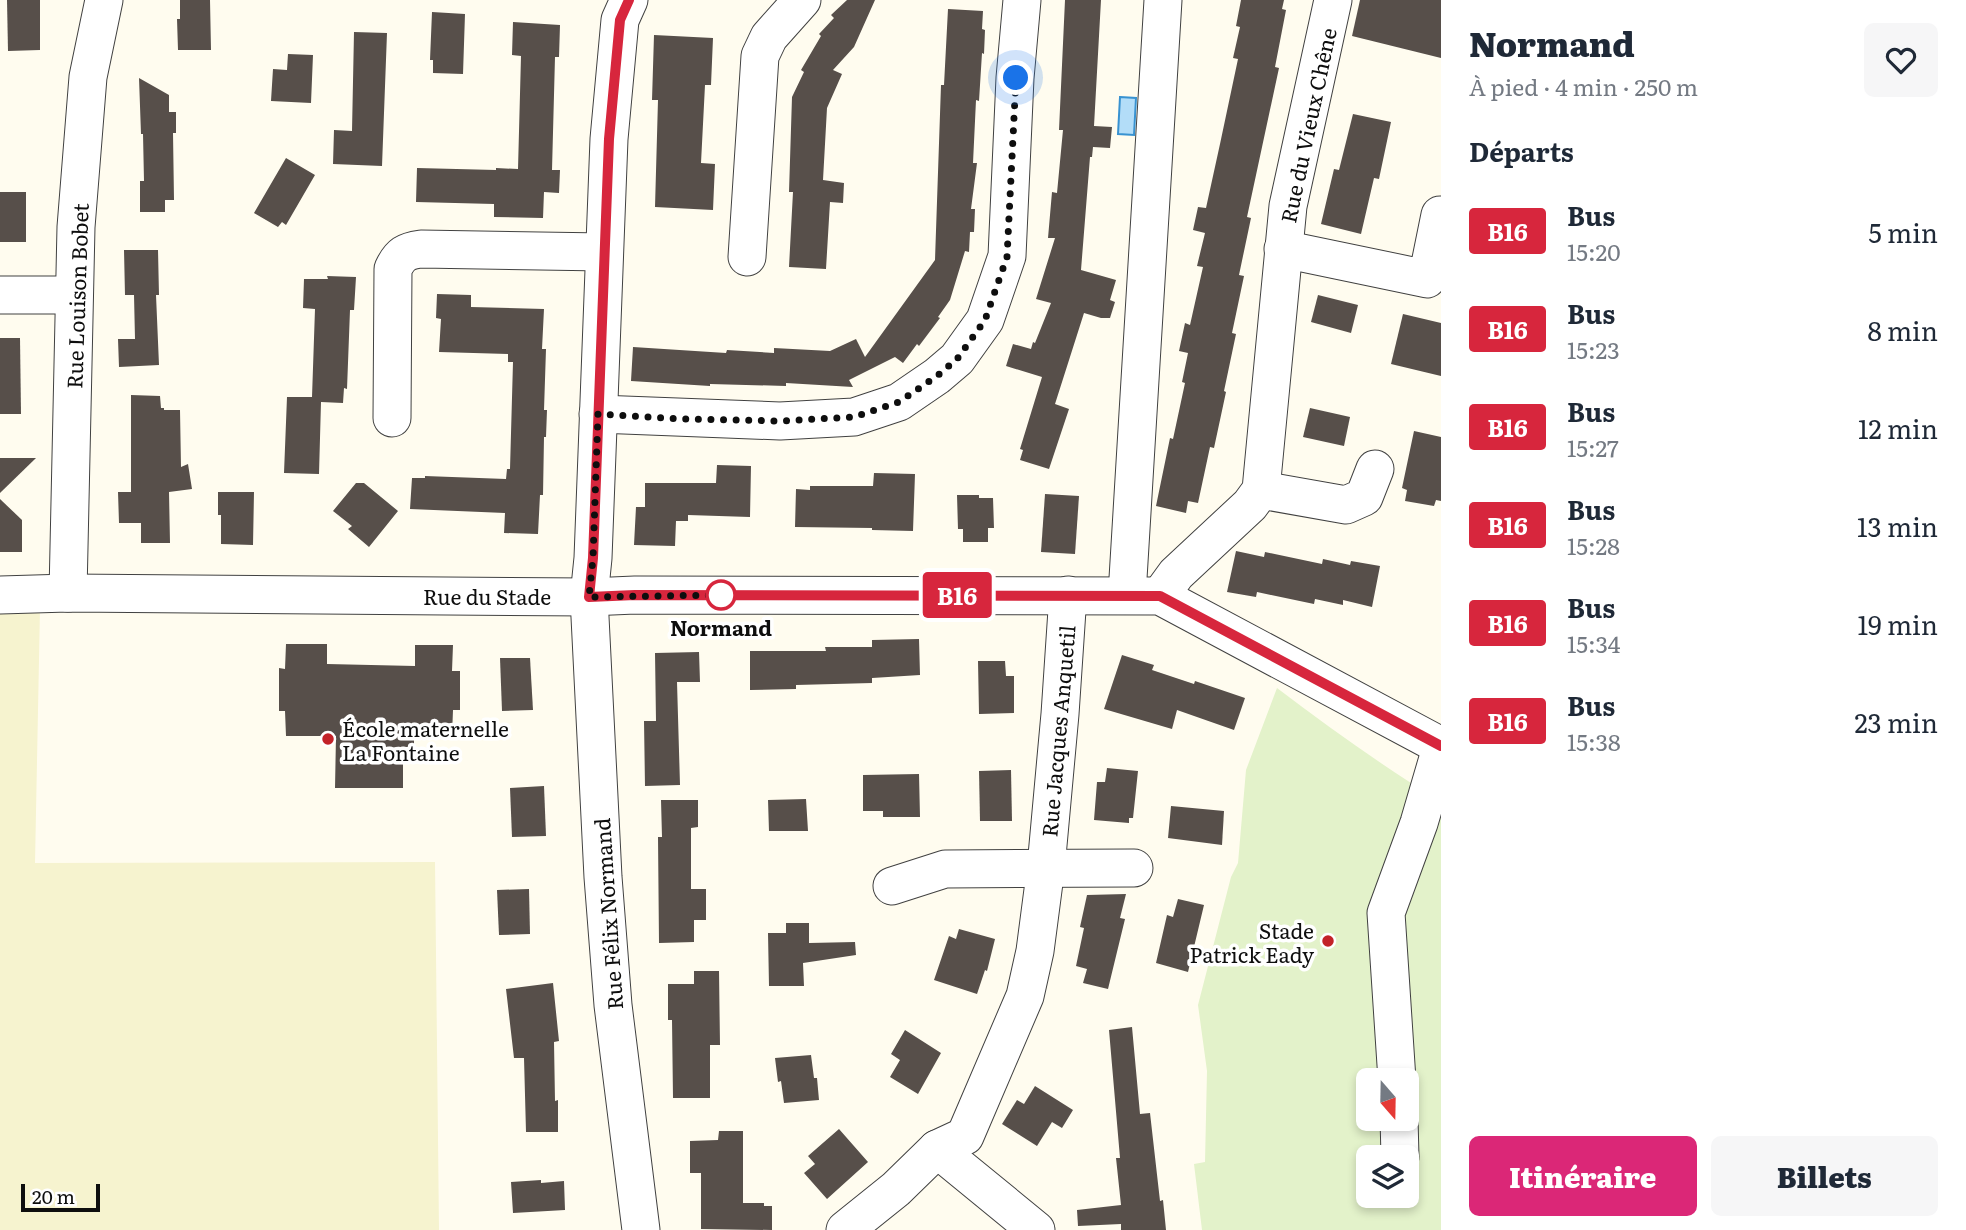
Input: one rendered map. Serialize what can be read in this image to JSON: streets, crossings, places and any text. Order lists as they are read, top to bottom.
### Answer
{
  "streets": {
    "street": [
      "Rue du Vieux Chêne",
      "Rue Louison Bobet",
      "Rue du Stade",
      "Rue Jacques Anquetil",
      "Rue Félix Normand"
    ]
  },
  "crossings": [
    ["Rue Louison Bobet", "Rue du Stade"],
    ["Rue du Stade", "Rue Jacques Anquetil"],
    ["Rue du Stade", "Rue Félix Normand"]
  ],
  "places": ["Normand", "École maternelle La Fontaine", "Stade Patrick Eady"],
  "lines": ["bus line B16"],
  "scale_bar": "20 m",
  "north": "bottom",
  "page": {
    "on_map": "B16",
    "heading": [
      ["Normand", "À pied · 4 min · 250 m"],
      "Départs"
    ],
    "list": [
      {
        "mark": "B16",
        "name": "Bus",
        "note": "15:20",
        "value": "5 min"
      },
      {
        "mark": "B16",
        "name": "Bus",
        "note": "15:23",
        "value": "8 min"
      },
      {
        "mark": "B16",
        "name": "Bus",
        "note": "15:27",
        "value": "12 min"
      },
      {
        "mark": "B16",
        "name": "Bus",
        "note": "15:28",
        "value": "13 min"
      },
      {
        "mark": "B16",
        "name": "Bus",
        "note": "15:34",
        "value": "19 min"
      },
      {
        "mark": "B16",
        "name": "Bus",
        "note": "15:38",
        "value": "23 min"
      }
    ],
    "buttons": ["Itinéraire", "Billets"],
    "scale": "20 m"
  }
}
